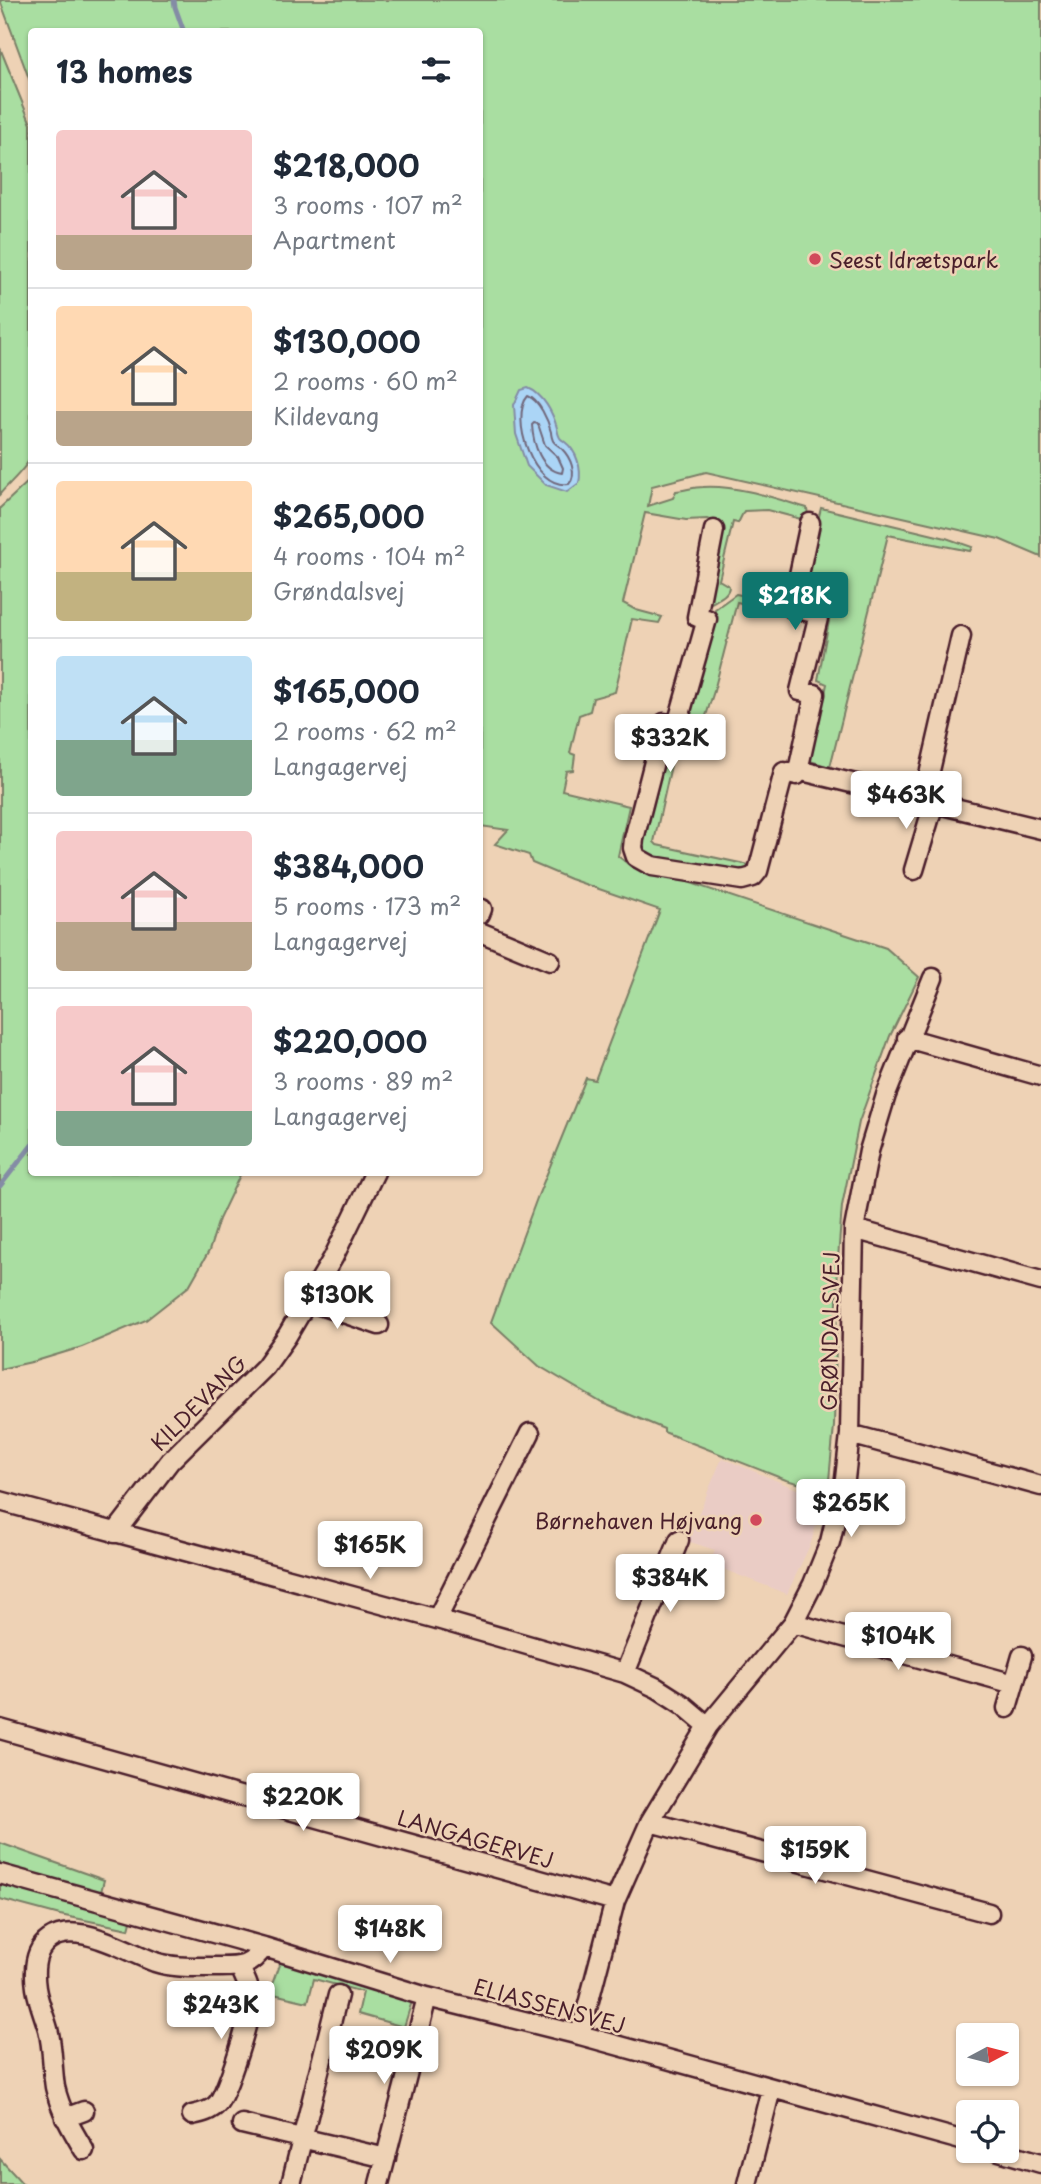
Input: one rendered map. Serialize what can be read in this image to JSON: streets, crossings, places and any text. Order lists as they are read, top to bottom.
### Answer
{
  "streets": {
    "street": [
      "GRØNDALSVEJ",
      "KILDEVANG",
      "LANGAGERVEJ",
      "ELIASSENSVEJ"
    ]
  },
  "crossings": [
    ["GRØNDALSVEJ", "LANGAGERVEJ"],
    ["GRØNDALSVEJ", "ELIASSENSVEJ"]
  ],
  "places": ["Seest Idrætspark", "Børnehaven Højvang"],
  "north": "right",
  "page": {
    "heading": "13 homes",
    "list": [
      {
        "name": "$218,000",
        "note": "3 rooms · 107 m² · Apartment"
      },
      {
        "name": "$130,000",
        "note": "2 rooms · 60 m² · Kildevang"
      },
      {
        "name": "$265,000",
        "note": "4 rooms · 104 m² · Grøndalsvej"
      },
      {
        "name": "$165,000",
        "note": "2 rooms · 62 m² · Langagervej"
      },
      {
        "name": "$384,000",
        "note": "5 rooms · 173 m² · Langagervej"
      },
      {
        "name": "$220,000",
        "note": "3 rooms · 89 m² · Langagervej"
      }
    ],
    "price": [
      "$218K",
      "$332K",
      "$463K",
      "$130K",
      "$265K",
      "$165K",
      "$384K",
      "$104K",
      "$220K",
      "$159K",
      "$148K",
      "$243K",
      "$209K"
    ]
  }
}
